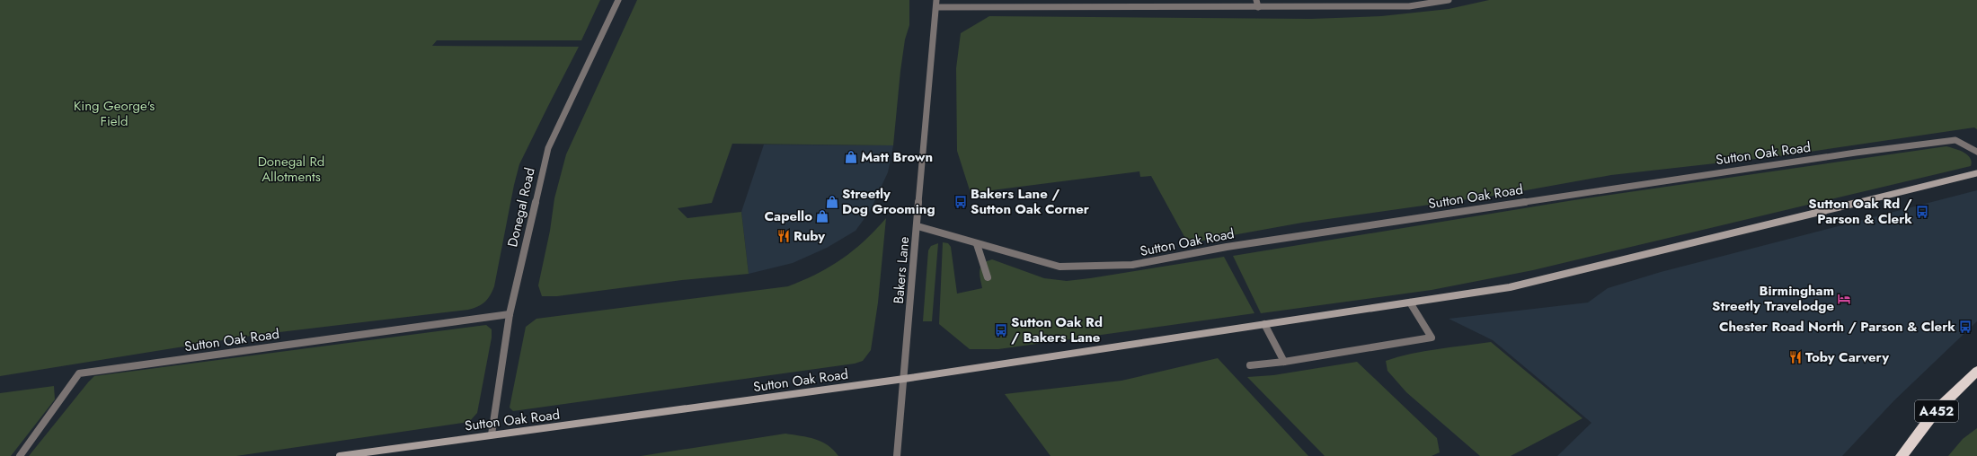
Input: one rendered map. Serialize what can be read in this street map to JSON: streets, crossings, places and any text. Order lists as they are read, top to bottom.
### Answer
{
  "streets": {
    "highway": ["A452"],
    "main road": ["Sutton Oak Road"],
    "street": ["Donegal Road", "Bakers Lane"]
  },
  "crossings": [
    ["Sutton Oak Road", "Donegal Road"],
    ["Sutton Oak Road", "Bakers Lane"]
  ],
  "parks": ["King George's Field", "Donegal Rd Allotments"],
  "places": {
    "shop": ["Matt Brown", "Streetly Dog Grooming", "Capello"],
    "bus stop": [
      "Bakers Lane / Sutton Oak Corner",
      "Sutton Oak Rd / Parson & Clerk",
      "Chester Road North / Parson & Clerk",
      "Sutton Oak Rd / Bakers Lane"
    ],
    "restaurant": ["Ruby", "Toby Carvery"],
    "hotel": ["Birmingham Streetly Travelodge"]
  }
}
